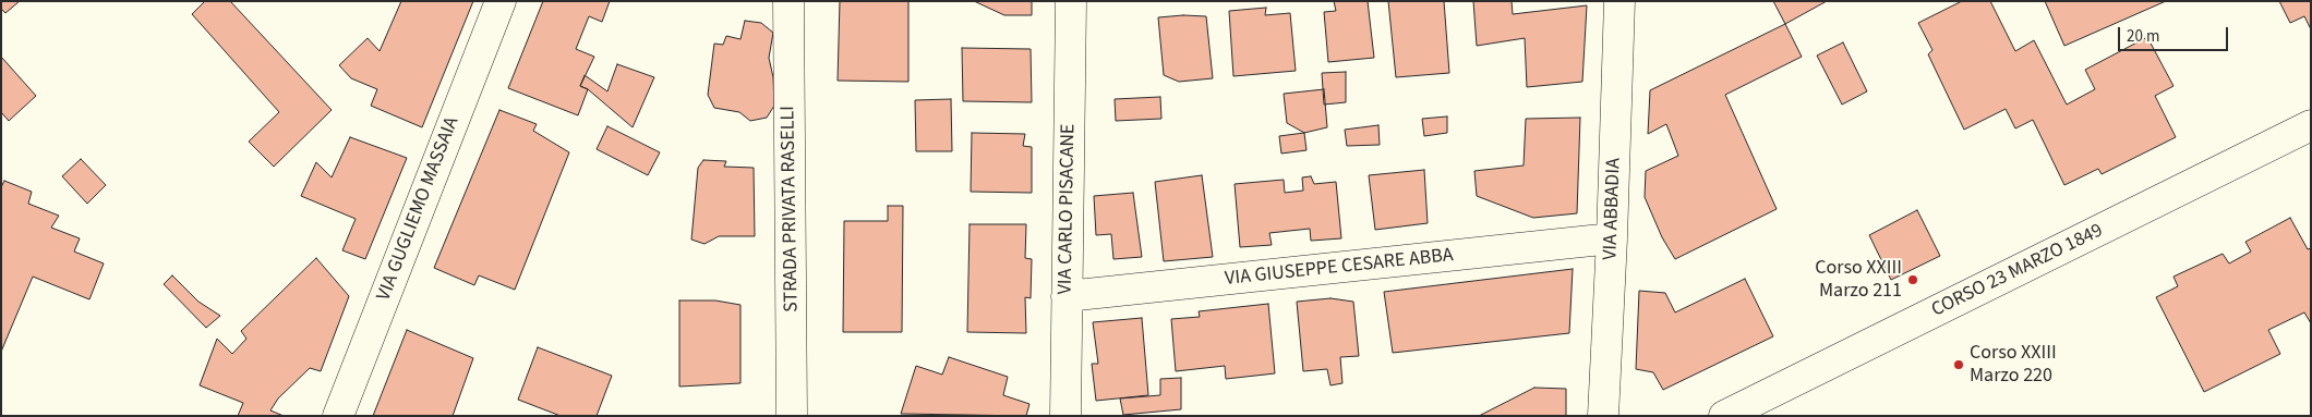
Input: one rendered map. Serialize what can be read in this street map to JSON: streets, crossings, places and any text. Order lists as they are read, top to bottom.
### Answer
{
  "streets": {
    "street": [
      "VIA GUGLIEMO MASSAIA",
      "STRADA PRIVATA RASELLI",
      "VIA CARLO PISACANE",
      "VIA ABBADIA",
      "VIA GIUSEPPE CESARE ABBA",
      "CORSO 23 MARZO 1849"
    ]
  },
  "crossings": [
    ["VIA CARLO PISACANE", "VIA GIUSEPPE CESARE ABBA"],
    ["VIA ABBADIA", "VIA GIUSEPPE CESARE ABBA"]
  ],
  "places": ["Corso XXIII Marzo 211", "Corso XXIII Marzo 220"],
  "scale_bar": "20 m"
}
